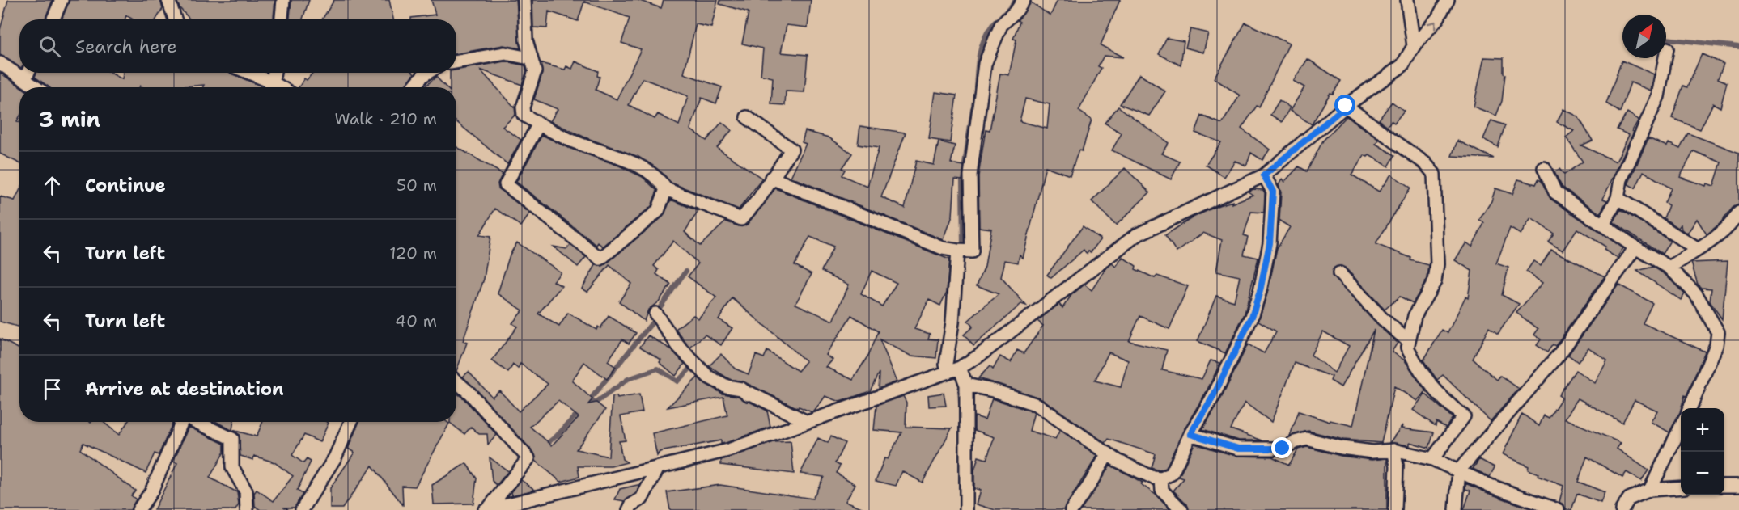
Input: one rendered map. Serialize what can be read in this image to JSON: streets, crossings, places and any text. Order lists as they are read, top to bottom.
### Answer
{
  "north": "top right",
  "page": {
    "search": "Search here",
    "heading": ["3 min", "Walk · 210 m"],
    "list": [
      ["Continue", "50 m"],
      ["Turn left", "120 m"],
      ["Turn left", "40 m"],
      "Arrive at destination"
    ],
    "map_buttons": ["+", "−"]
  }
}
